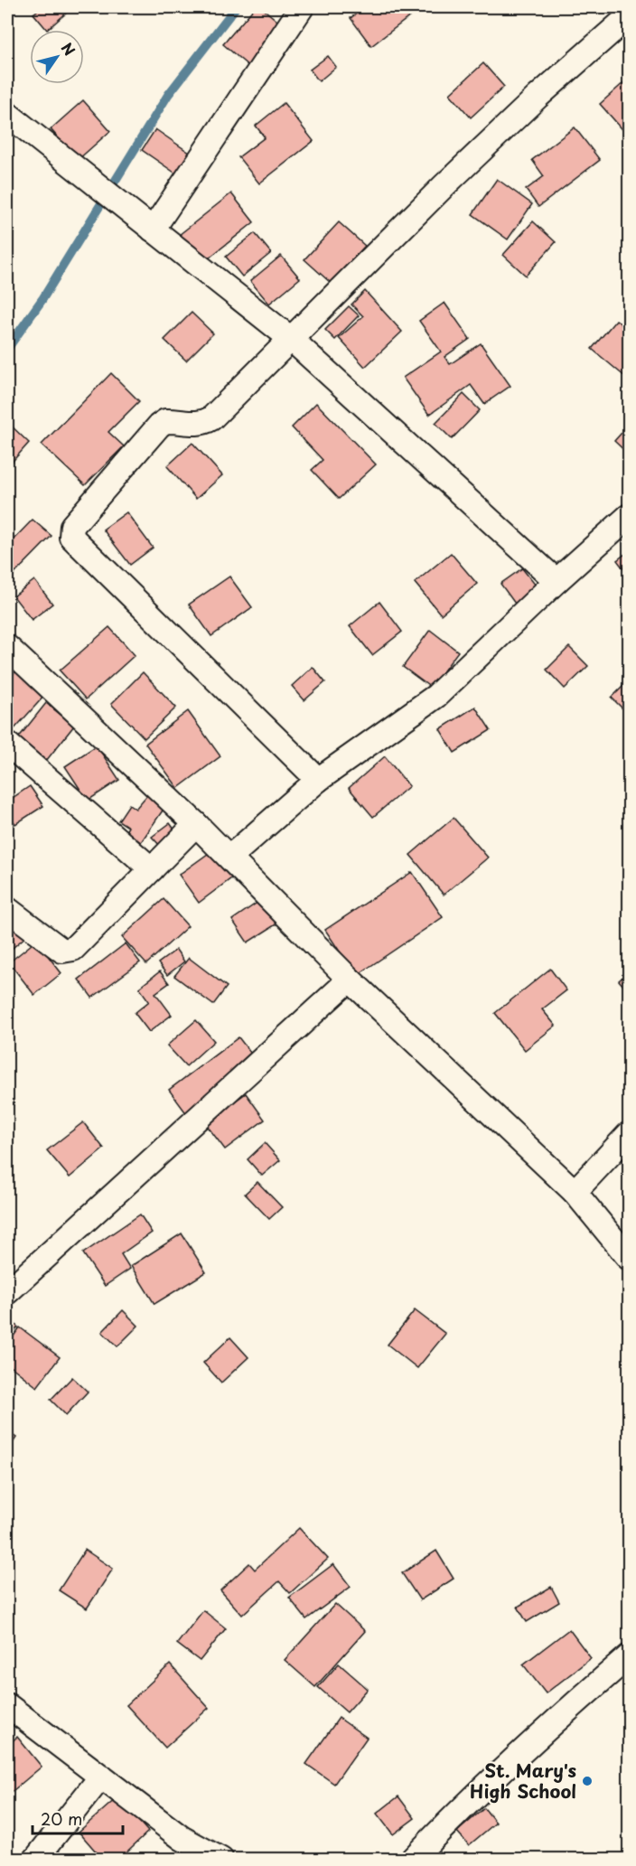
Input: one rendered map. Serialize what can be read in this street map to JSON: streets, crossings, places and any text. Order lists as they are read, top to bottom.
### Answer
{
  "places": ["St. Mary's High School"],
  "scale_bar": "20 m",
  "north": "top right"
}
